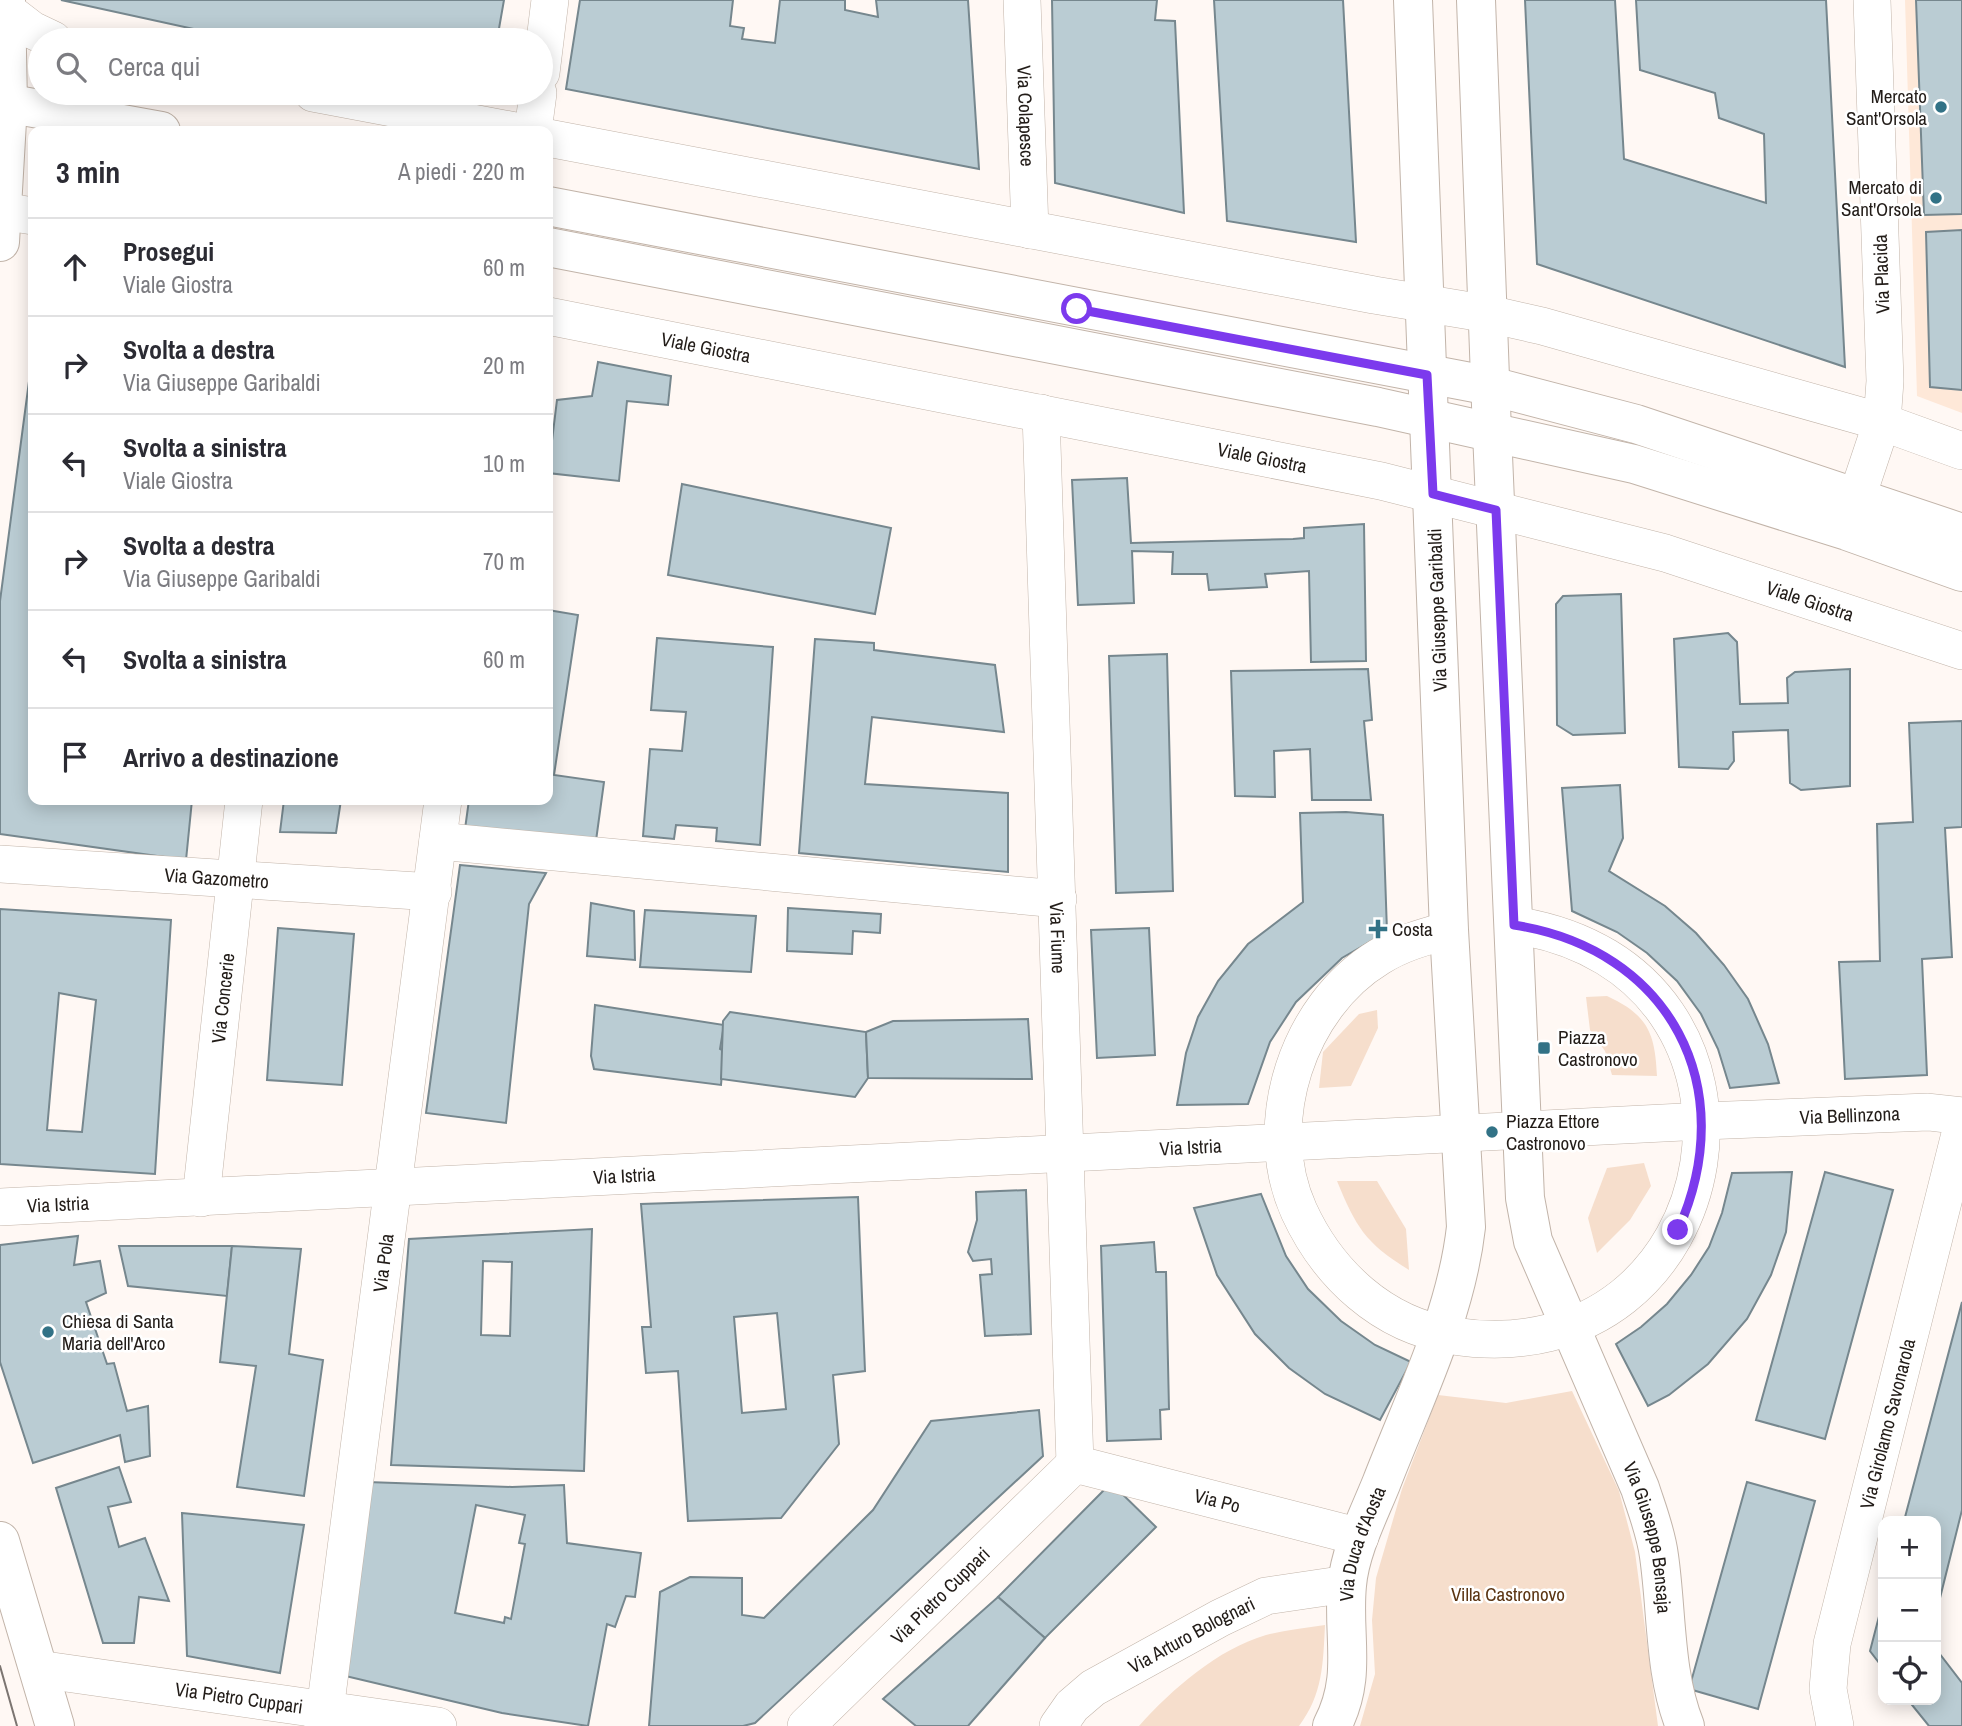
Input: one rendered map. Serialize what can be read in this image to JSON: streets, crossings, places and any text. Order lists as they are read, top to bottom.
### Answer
{
  "streets": {
    "main road": ["Via Giuseppe Garibaldi", "Via Giuseppe Bensaja", "Via Duca d'Aosta"],
    "street": [
      "Via Colapesce",
      "Via Placida",
      "Viale Giostra",
      "Via Gazometro",
      "Via Fiume",
      "Via Concerie",
      "Via Bellinzona",
      "Via Istria",
      "Via Pola",
      "Via Girolamo Savonarola",
      "Via Po",
      "Via Pietro Cuppari",
      "Via Arturo Bolognari"
    ]
  },
  "crossings": [
    ["Viale Giostra", "Via Giuseppe Garibaldi"],
    ["Viale Giostra", "Via Fiume"],
    ["Via Giuseppe Garibaldi", "Via Istria"],
    ["Via Giuseppe Garibaldi", "Via Duca d'Aosta"],
    ["Via Gazometro", "Via Concerie"],
    ["Via Gazometro", "Via Pola"],
    ["Via Fiume", "Via Istria"],
    ["Via Fiume", "Via Po"],
    ["Via Fiume", "Via Pietro Cuppari"],
    ["Via Concerie", "Via Istria"],
    ["Via Bellinzona", "Via Istria"],
    ["Via Bellinzona", "Via Giuseppe Bensaja"],
    ["Via Istria", "Via Pola"],
    ["Via Istria", "Via Giuseppe Bensaja"],
    ["Via Istria", "Via Duca d'Aosta"],
    ["Via Pola", "Via Pietro Cuppari"],
    ["Via Po", "Via Duca d'Aosta"],
    ["Via Po", "Via Pietro Cuppari"],
    ["Via Duca d'Aosta", "Via Arturo Bolognari"]
  ],
  "parks": ["Villa Castronovo"],
  "places": {
    "other": [
      "Mercato Sant'Orsola",
      "Mercato di Sant'Orsola",
      "Piazza Ettore Castronovo",
      "Chiesa di Santa Maria dell'Arco"
    ],
    "health": ["Costa"],
    "transit": ["Piazza Castronovo"]
  },
  "page": {
    "search": "Cerca qui",
    "heading": ["3 min", "A piedi · 220 m"],
    "list": [
      ["Prosegui", "Viale Giostra", "60 m"],
      ["Svolta a destra", "Via Giuseppe Garibaldi", "20 m"],
      ["Svolta a sinistra", "Viale Giostra", "10 m"],
      ["Svolta a destra", "Via Giuseppe Garibaldi", "70 m"],
      ["Svolta a sinistra", "60 m"],
      "Arrivo a destinazione"
    ],
    "map_buttons": ["+", "−"]
  }
}
